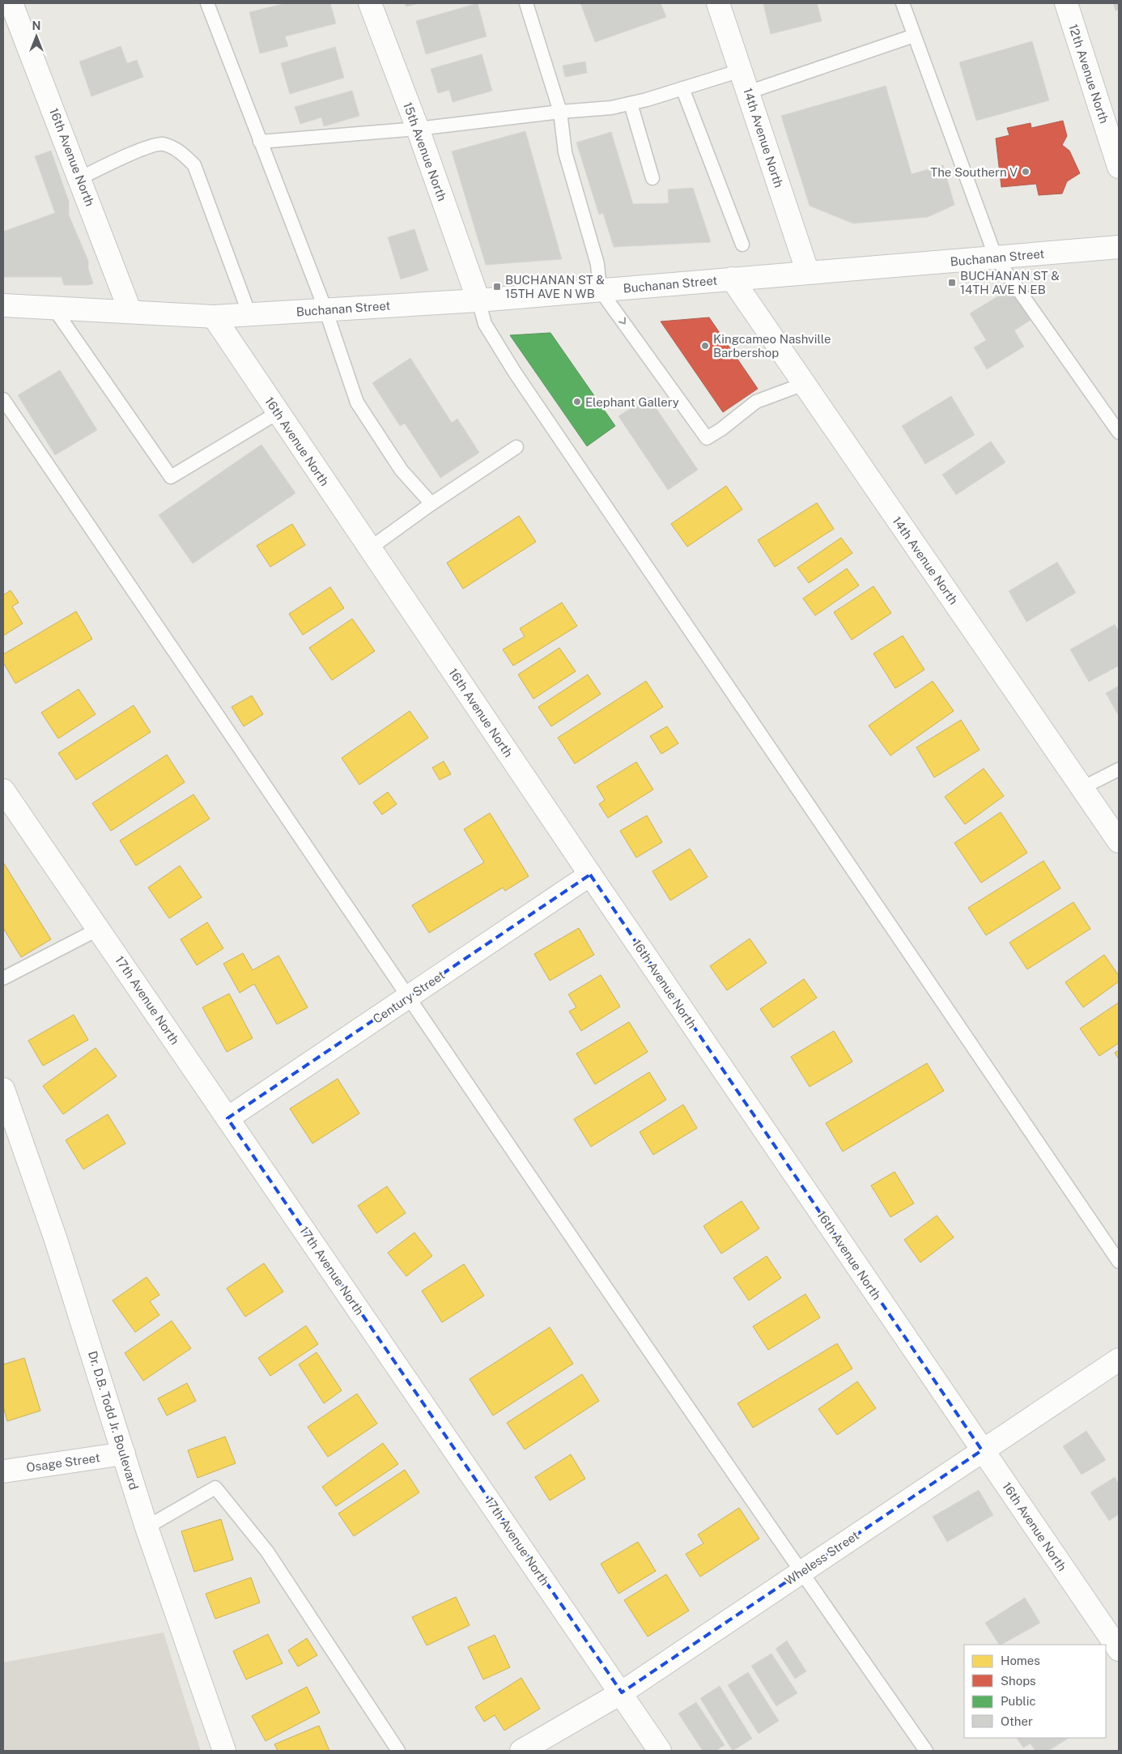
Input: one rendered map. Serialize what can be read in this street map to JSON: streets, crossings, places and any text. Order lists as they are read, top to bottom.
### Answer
{
  "streets": {
    "street": [
      "12th Avenue North",
      "14th Avenue North",
      "15th Avenue North",
      "16th Avenue North",
      "Buchanan Street",
      "Century Street",
      "17th Avenue North",
      "Dr. D.B. Todd Jr. Boulevard",
      "Osage Street",
      "Wheless Street"
    ]
  },
  "crossings": [
    ["14th Avenue North", "Buchanan Street"],
    ["15th Avenue North", "Buchanan Street"],
    ["16th Avenue North", "Buchanan Street"],
    ["16th Avenue North", "Century Street"],
    ["16th Avenue North", "Wheless Street"],
    ["Century Street", "17th Avenue North"],
    ["17th Avenue North", "Wheless Street"],
    ["Dr. D.B. Todd Jr. Boulevard", "Osage Street"]
  ],
  "places": {
    "other": ["The Southern V", "Kingcameo Nashville Barbershop", "Elephant Gallery"],
    "transit": ["BUCHANAN ST & 14TH AVE N EB", "BUCHANAN ST & 15TH AVE N WB"]
  },
  "legend": [
    "Homes",
    "Shops",
    "Public",
    "Other"
  ],
  "north": "top"
}
